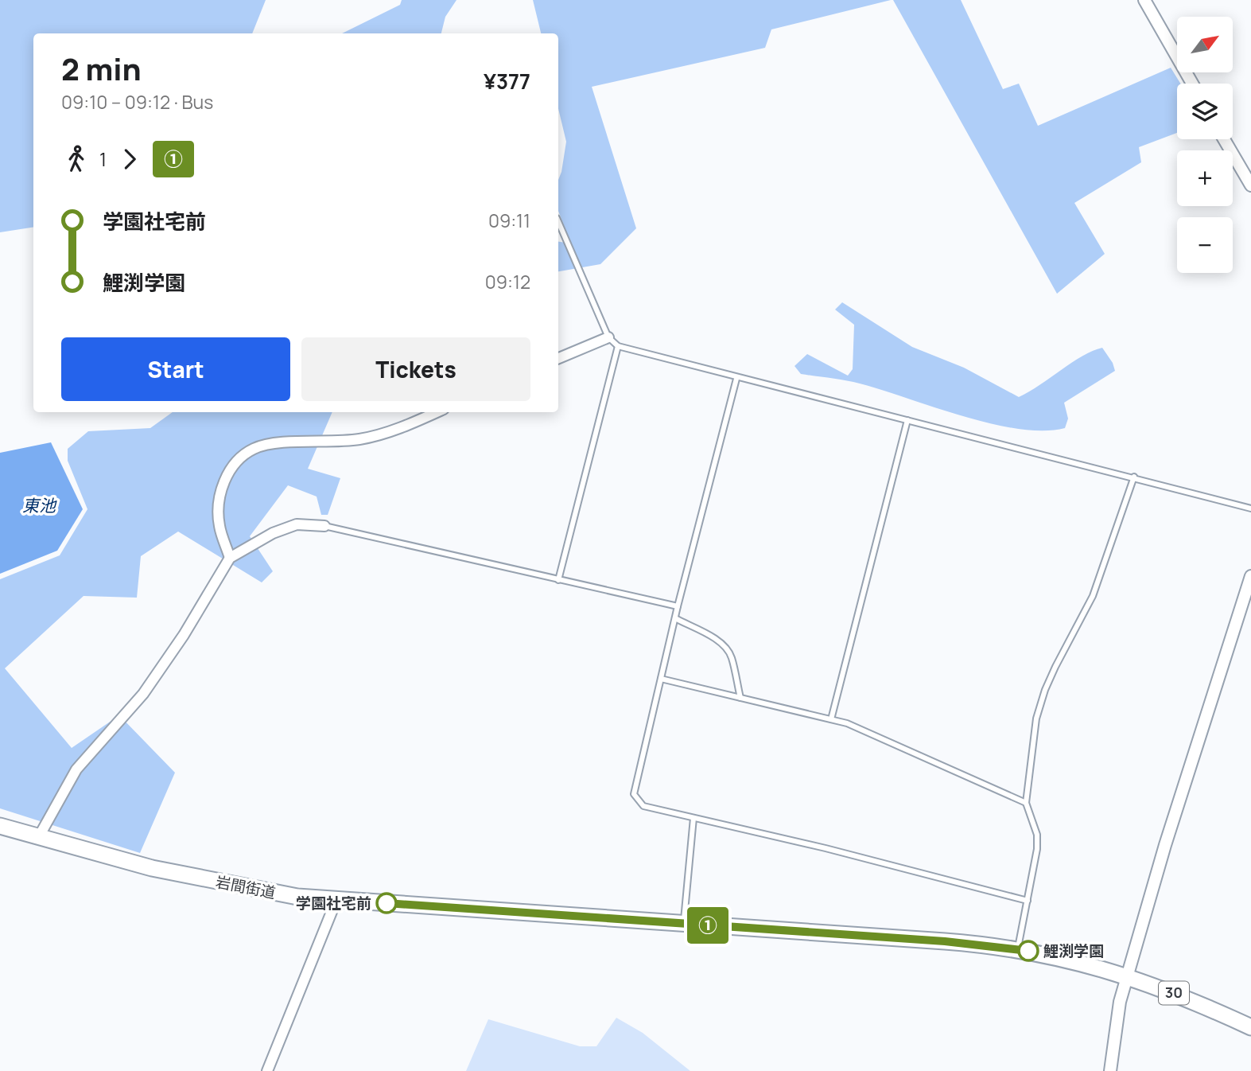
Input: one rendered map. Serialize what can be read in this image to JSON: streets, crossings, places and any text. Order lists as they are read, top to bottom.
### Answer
{
  "streets": {
    "main road": ["岩間街道", "30"]
  },
  "water": ["東池"],
  "places": ["学園社宅前", "鯉渕学園"],
  "lines": ["bus line ①"],
  "north": "top right",
  "page": {
    "on_map": "①",
    "map_buttons": ["+", "−"],
    "heading": ["2 min", "09:10 – 09:12 · Bus", "¥377"],
    "legs": ["1", "①"],
    "list": [
      {
        "name": "学園社宅前",
        "value": "09:11"
      },
      {
        "name": "鯉渕学園",
        "value": "09:12"
      }
    ],
    "buttons": ["Start", "Tickets"]
  }
}
